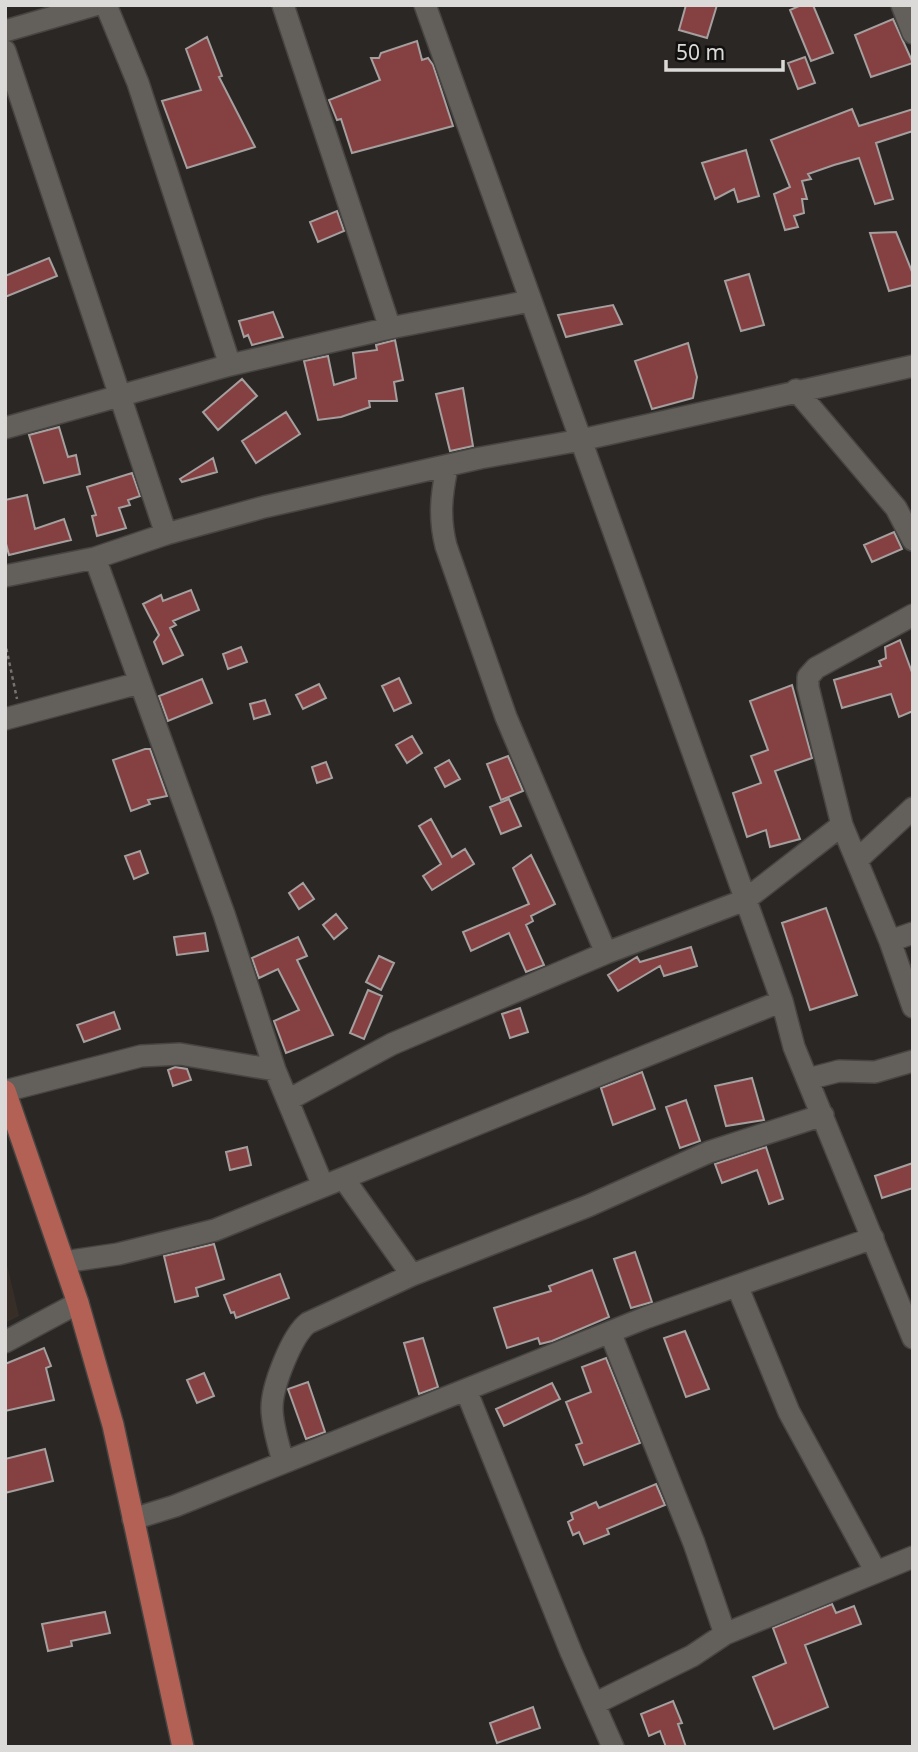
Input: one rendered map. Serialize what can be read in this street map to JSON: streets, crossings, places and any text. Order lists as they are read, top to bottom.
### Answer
{
  "scale_bar": "50 m"
}
